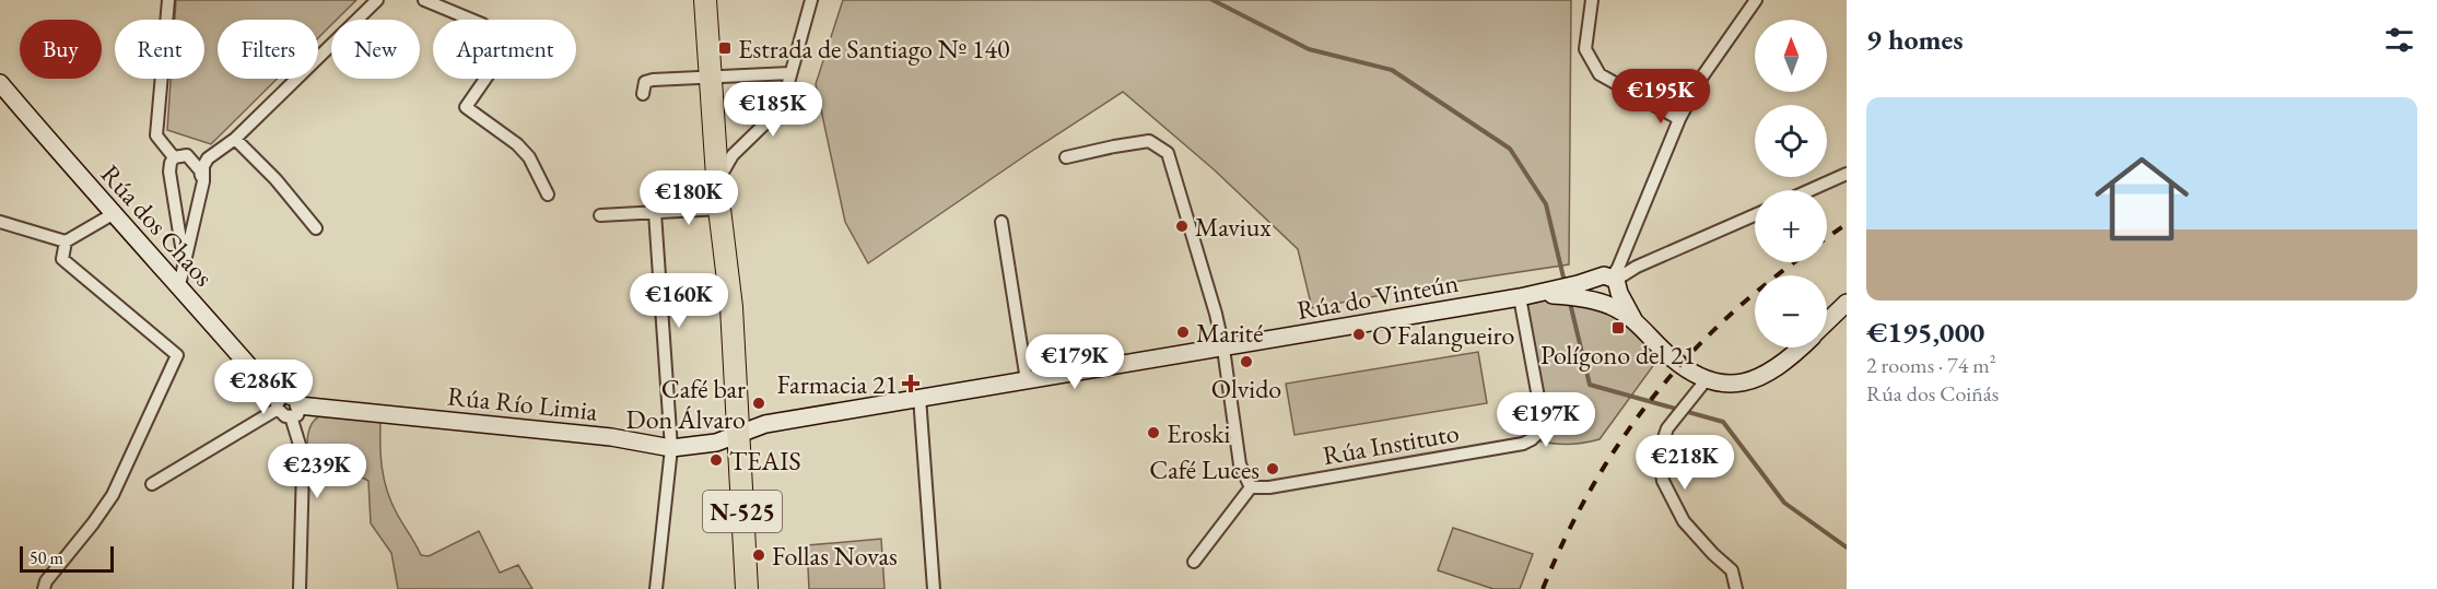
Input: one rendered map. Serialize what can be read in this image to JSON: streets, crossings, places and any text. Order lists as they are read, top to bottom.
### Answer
{
  "streets": {
    "highway": ["N-525"],
    "street": [
      "Rúa dos Chaos",
      "Rúa do Vinteún",
      "Rúa Río Limia",
      "Rúa Instituto"
    ]
  },
  "crossings": [
    ["Rúa do Vinteún", "Rúa Río Limia"],
    ["Rúa do Vinteún", "Rúa Instituto"],
    ["Rúa do Vinteún", "N-525"],
    ["Rúa Río Limia", "N-525"]
  ],
  "places": {
    "transit": ["Estrada de Santiago Nº 140", "Polígono del 21"],
    "other": [
      "Maviux",
      "Marité",
      "O Falangueiro",
      "Olvido",
      "Café bar Don Álvaro",
      "Eroski",
      "TEAIS",
      "Café Luces",
      "Follas Novas"
    ],
    "health": ["Farmacia 21"]
  },
  "scale_bar": "50 m",
  "north": "top",
  "page": {
    "heading": "9 homes",
    "map_buttons": ["+", "−"],
    "chip": [
      "Buy",
      "Rent",
      "Filters",
      "New",
      "Apartment"
    ],
    "price": [
      "€195K",
      "€185K",
      "€180K",
      "€160K",
      "€179K",
      "€286K",
      "€197K",
      "€218K",
      "€239K"
    ],
    "list": [
      {
        "name": "€195,000",
        "note": "2 rooms · 74 m² · Rúa dos Coiñás"
      }
    ],
    "scale": "50 m"
  }
}
